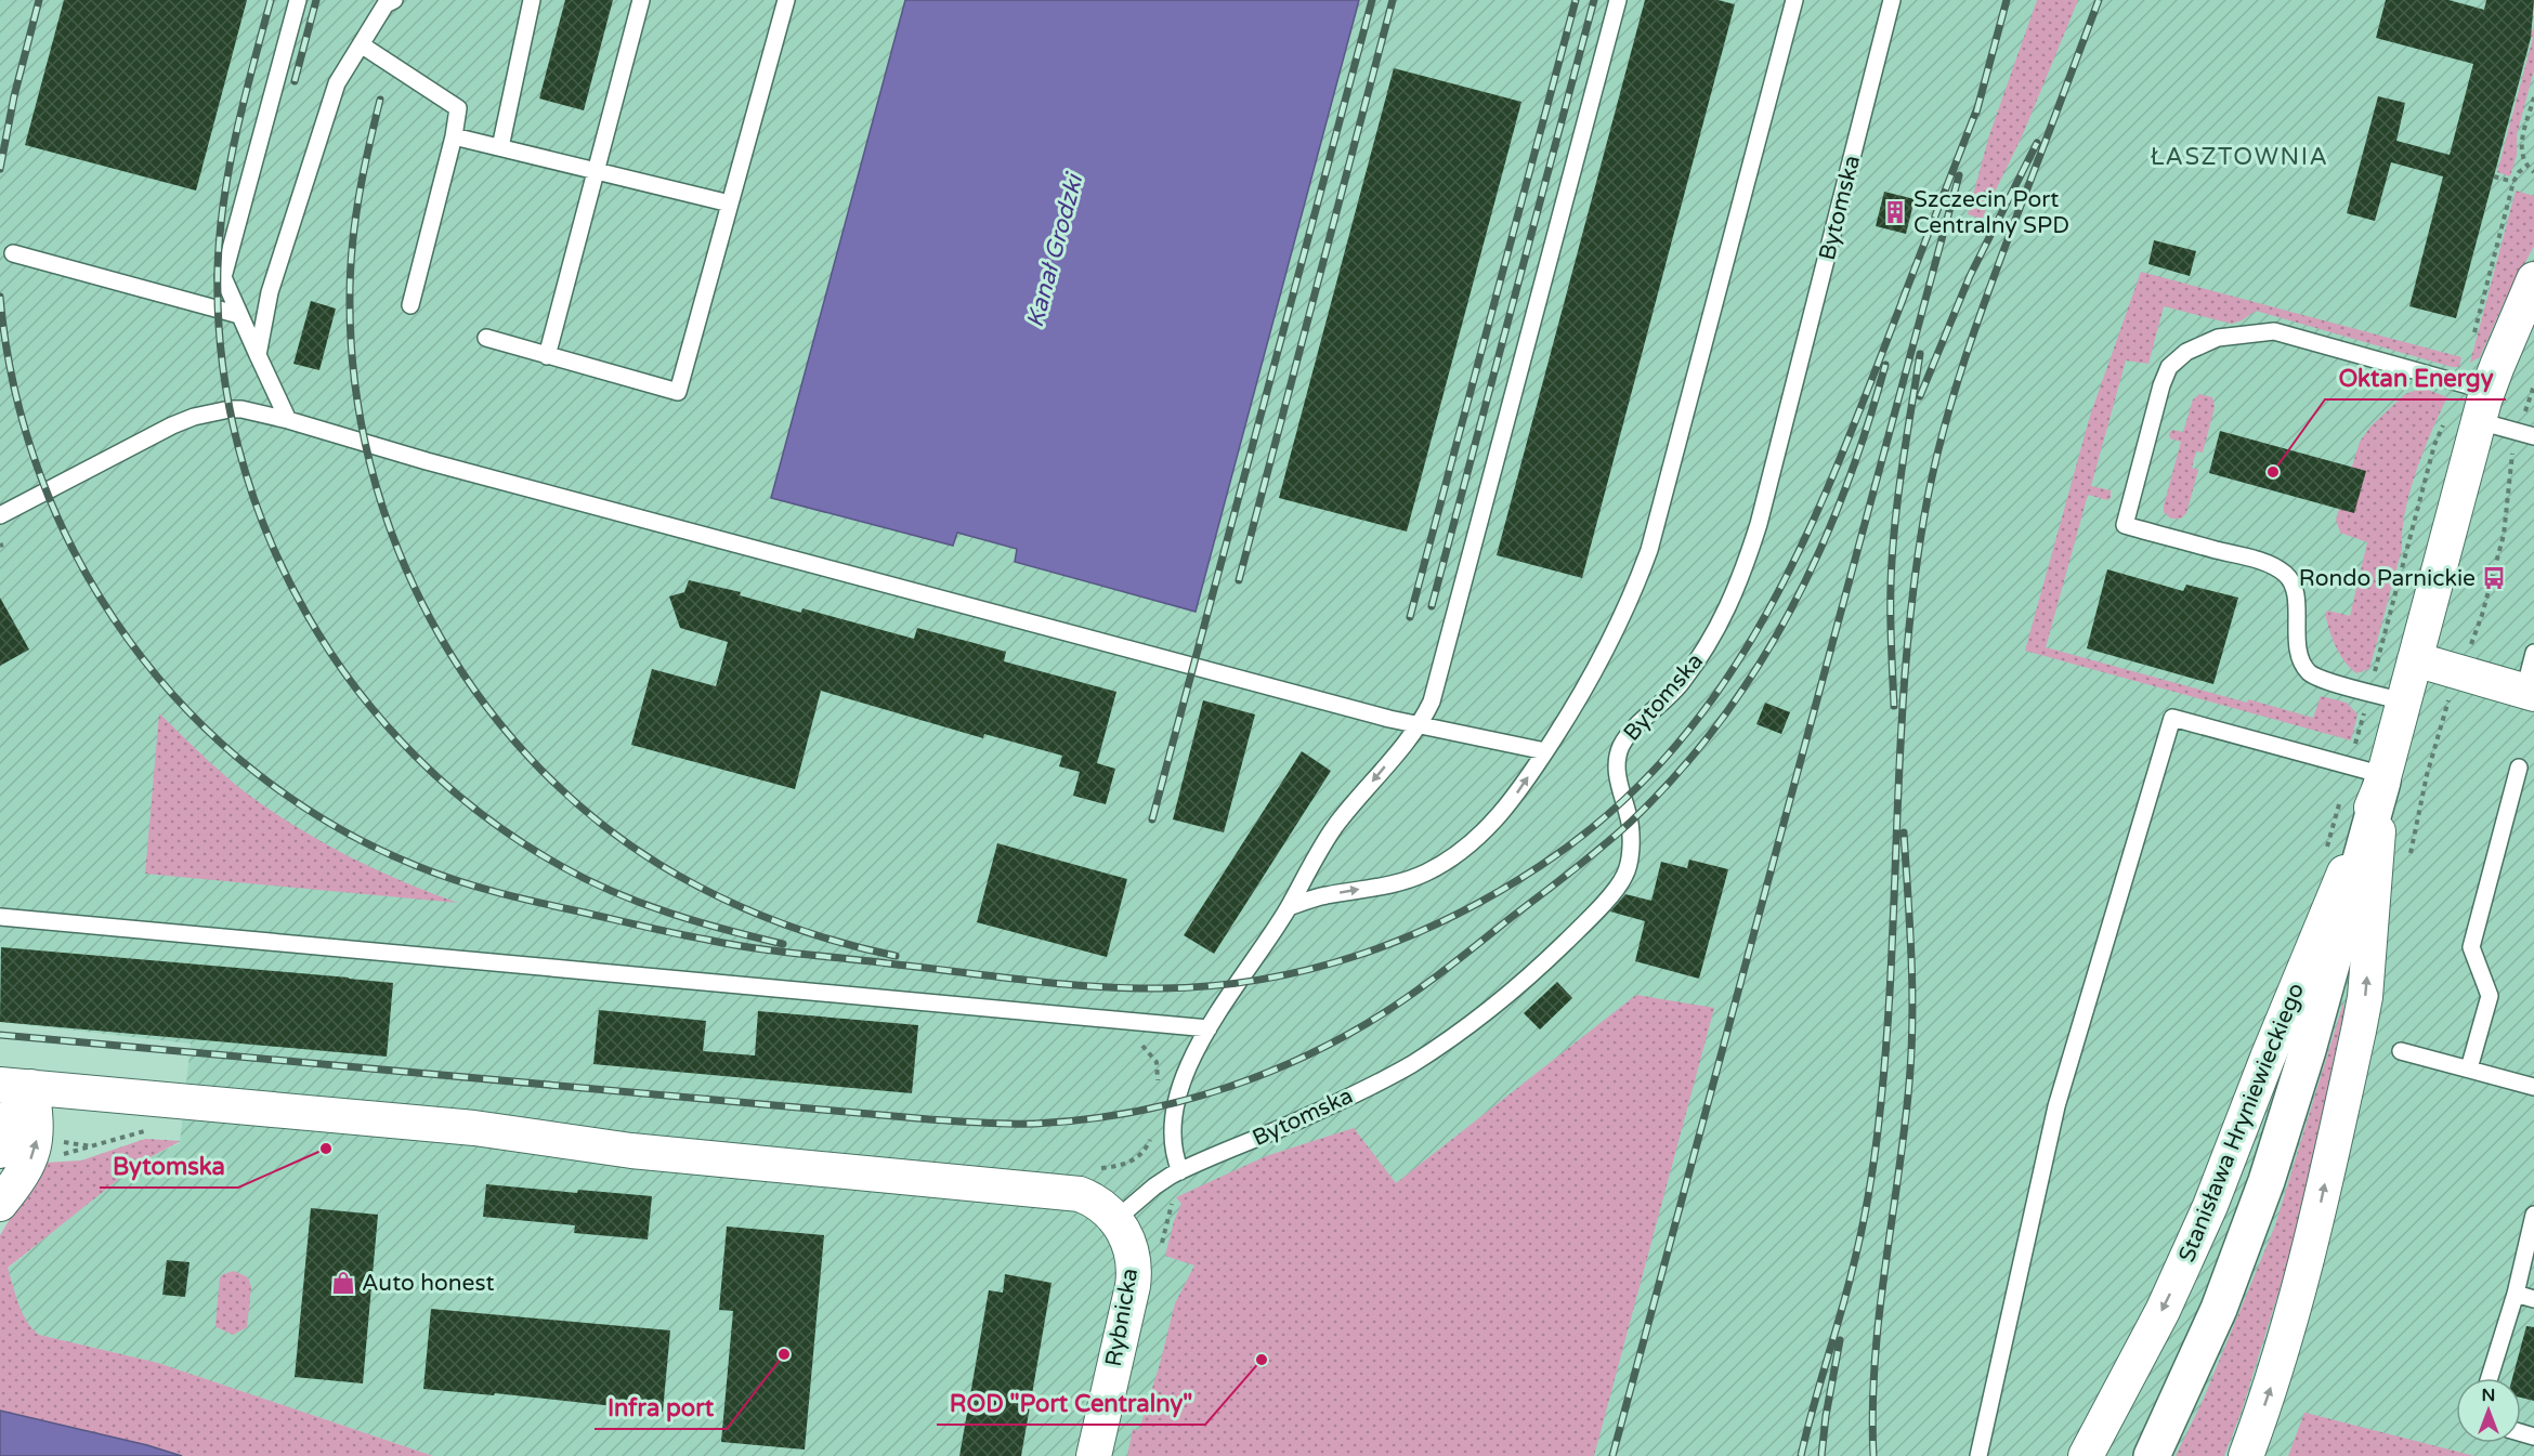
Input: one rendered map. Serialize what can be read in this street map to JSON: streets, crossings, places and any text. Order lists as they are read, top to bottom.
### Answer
{
  "streets": {
    "street": ["Stanisława Hryniewieckiego", "Rybnicka"],
    "lane": ["Bytomska"]
  },
  "crossings": [
    ["Bytomska", "Rybnicka"]
  ],
  "districts": ["ŁASZTOWNIA"],
  "water": ["Kanał Grodzki"],
  "places": {
    "building": ["Szczecin Port Centralny SPD"],
    "other": [
      "Oktan Energy",
      "Bytomska",
      "Infra port",
      "ROD \"Port Centralny\""
    ],
    "bus stop": ["Rondo Parnickie"],
    "shop": ["Auto honest"]
  },
  "north": "top"
}
